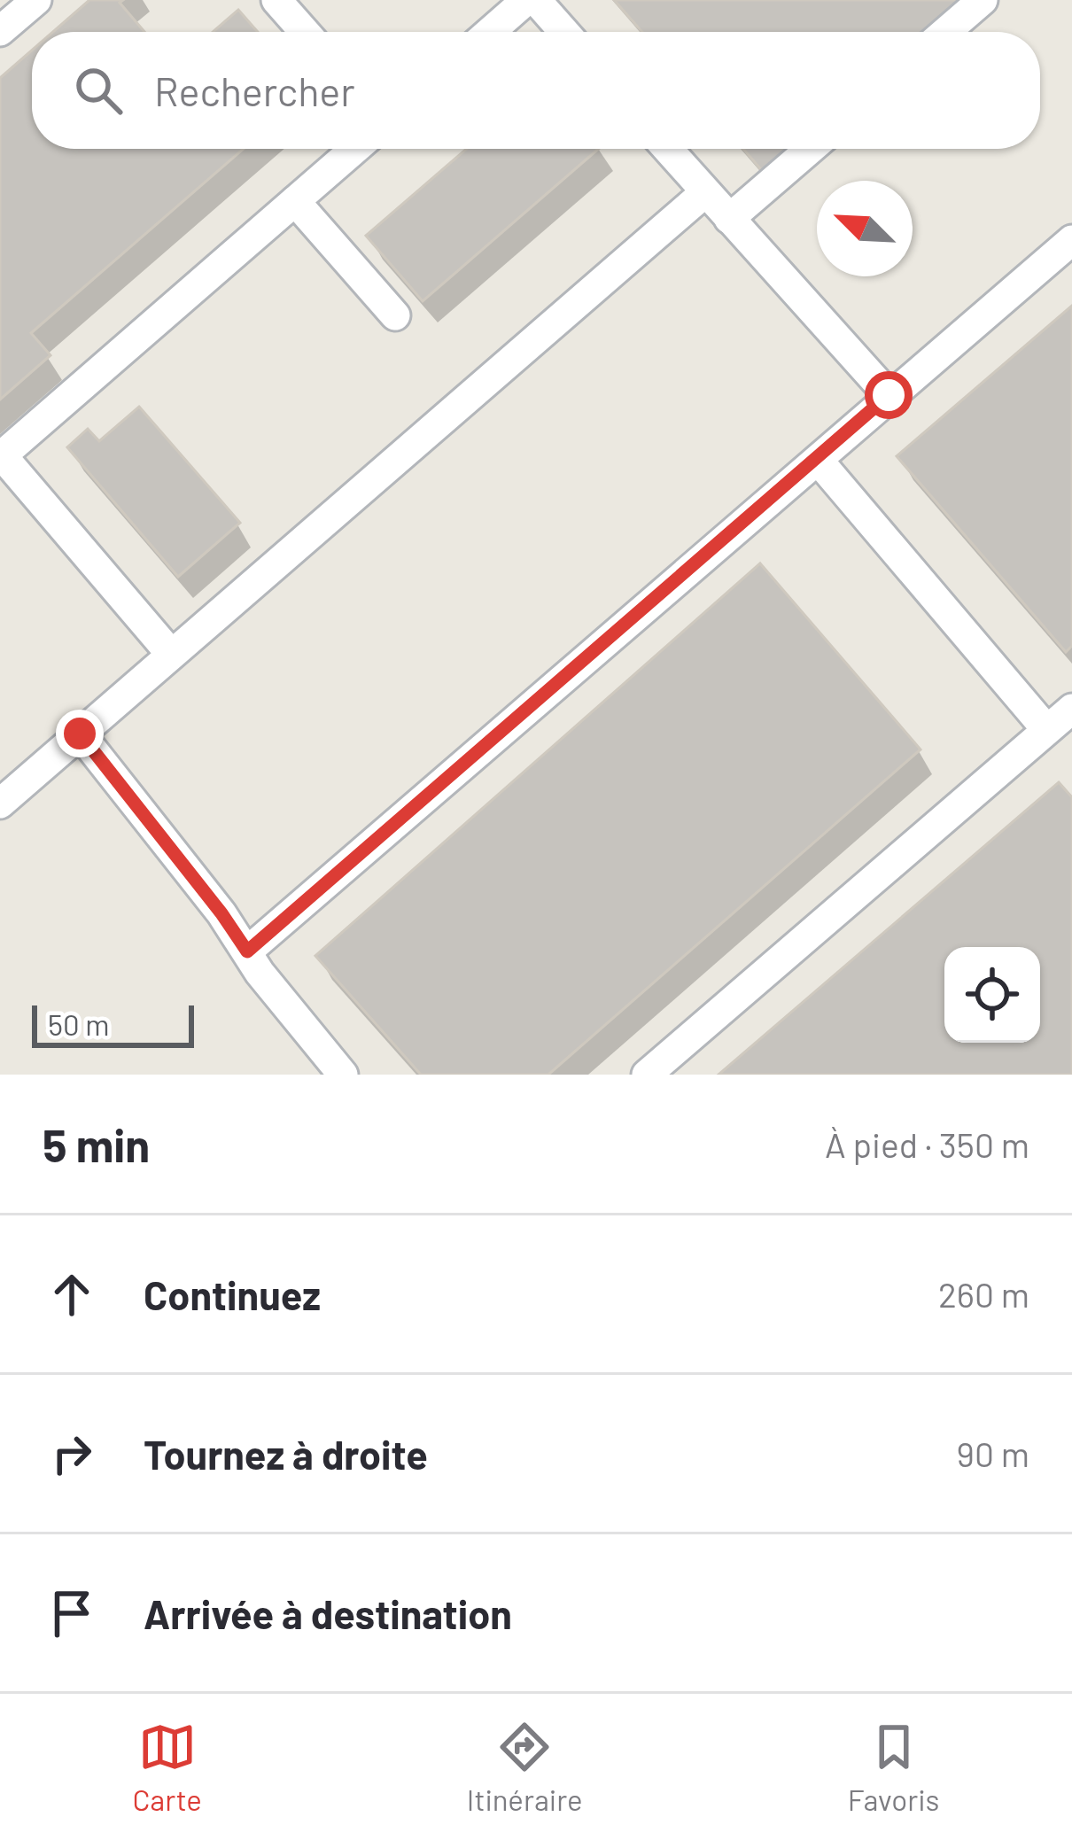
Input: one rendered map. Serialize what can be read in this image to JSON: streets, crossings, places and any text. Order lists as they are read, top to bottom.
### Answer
{
  "scale_bar": "50 m",
  "north": "top left",
  "page": {
    "search": "Rechercher",
    "scale": "50 m",
    "heading": ["5 min", "À pied · 350 m"],
    "list": [
      ["Continuez", "260 m"],
      ["Tournez à droite", "90 m"],
      "Arrivée à destination"
    ],
    "nav": ["Carte", "Itinéraire", "Favoris"]
  }
}
